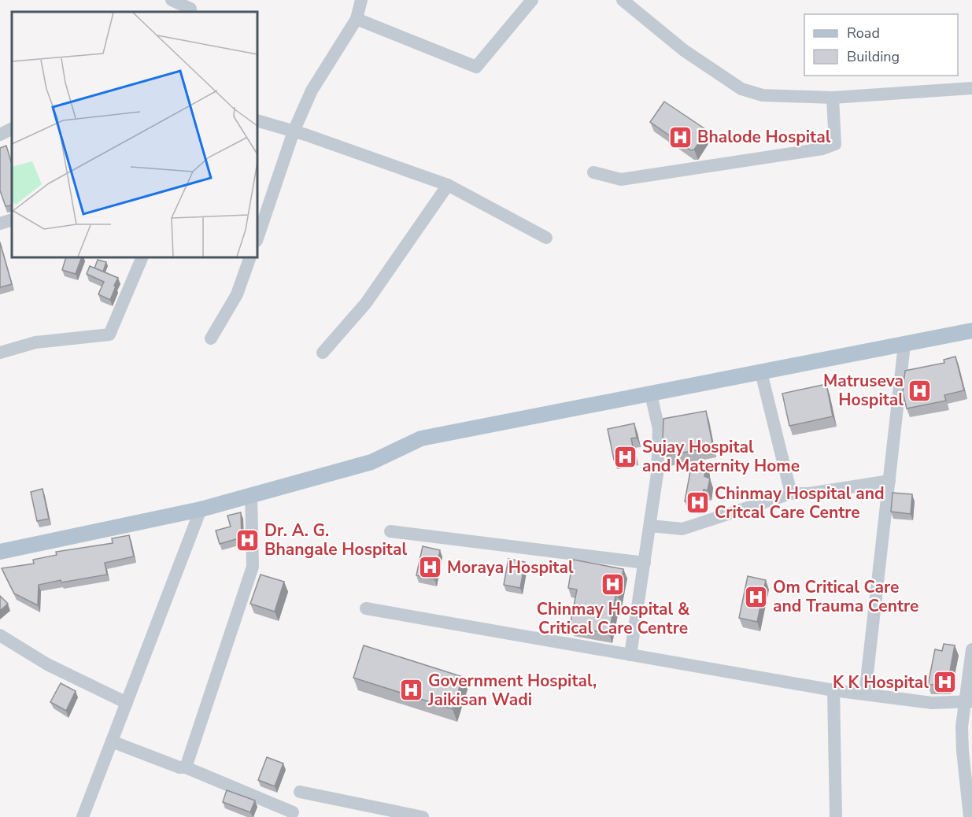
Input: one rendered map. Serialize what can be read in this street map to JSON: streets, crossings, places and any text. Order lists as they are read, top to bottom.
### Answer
{
  "places": {
    "hospital": [
      "Bhalode Hospital",
      "Matruseva Hospital",
      "Sujay Hospital and Maternity Home",
      "Chinmay Hospital and Critcal Care Centre",
      "Dr. A. G. Bhangale Hospital",
      "Moraya Hospital",
      "Chinmay Hospital & Critical Care Centre",
      "Om Critical Care and Trauma Centre",
      "K K Hospital",
      "Government Hospital, Jaikisan Wadi"
    ]
  },
  "legend": ["Road", "Building"]
}
